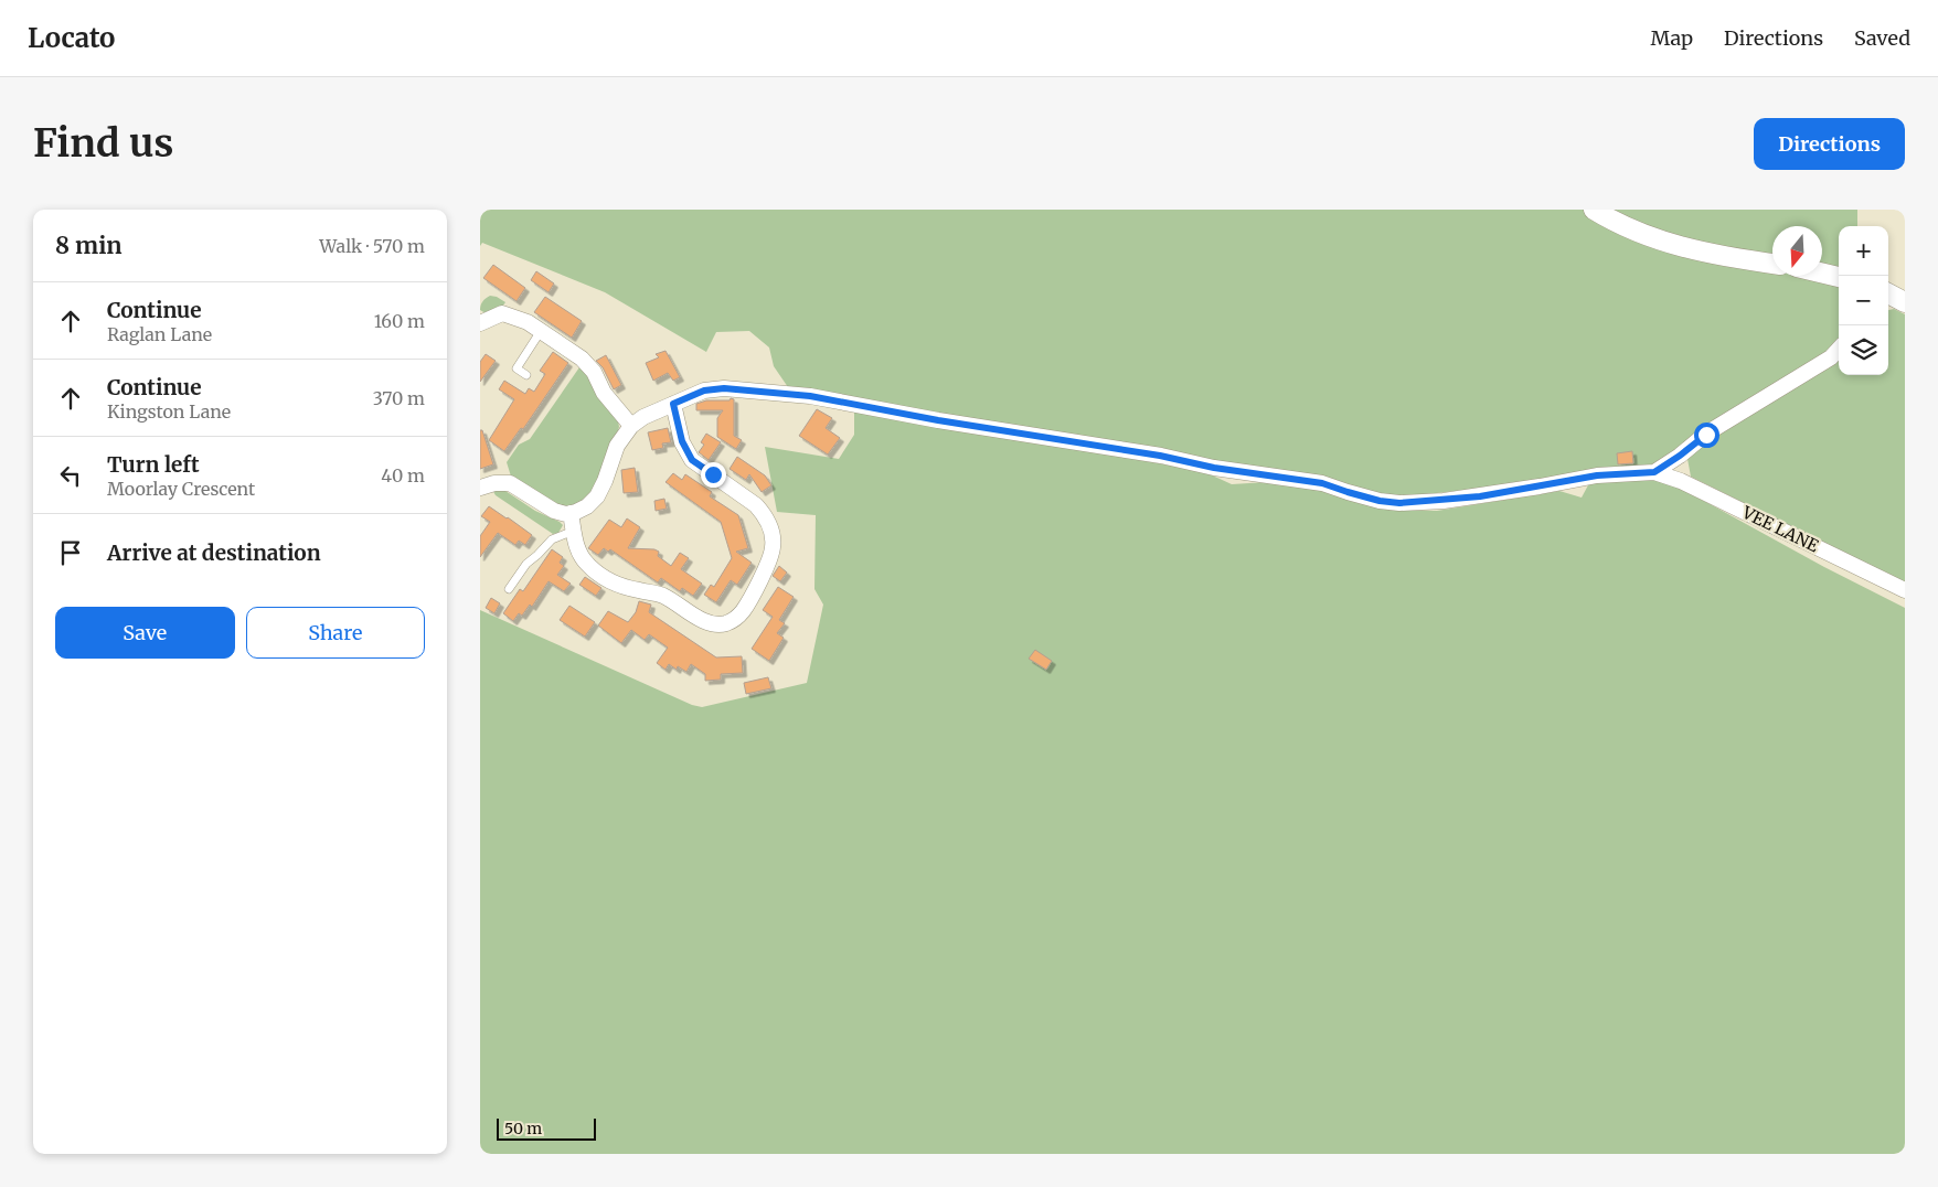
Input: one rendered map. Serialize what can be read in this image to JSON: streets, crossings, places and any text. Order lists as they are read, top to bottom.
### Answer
{
  "streets": {
    "street": ["VEE LANE"]
  },
  "scale_bar": "50 m",
  "north": "bottom",
  "page": {
    "header": "Locato",
    "nav": ["Map", "Directions", "Saved"],
    "buttons": [
      "Directions",
      ["Save", "Share"]
    ],
    "title": "Find us",
    "heading": ["8 min", "Walk · 570 m"],
    "map_buttons": ["+", "−"],
    "list": [
      ["Continue", "Raglan Lane", "160 m"],
      ["Continue", "Kingston Lane", "370 m"],
      ["Turn left", "Moorlay Crescent", "40 m"],
      "Arrive at destination"
    ],
    "scale": "50 m"
  }
}
